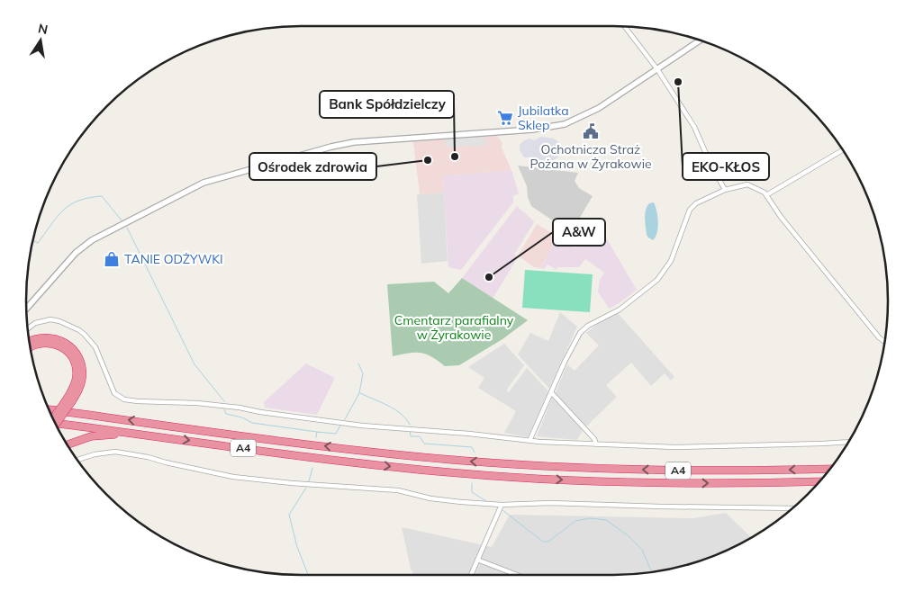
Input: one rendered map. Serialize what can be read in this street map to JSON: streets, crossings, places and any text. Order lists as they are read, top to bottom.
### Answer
{
  "streets": {
    "highway": ["A4"]
  },
  "parks": ["Cmentarz parafialny w Żyrakowie"],
  "places": {
    "other": [
      "EKO-KŁOS",
      "Bank Spółdzielczy",
      "Ośrodek zdrowia",
      "A&W"
    ],
    "supermarket": ["Jubilatka Sklep"],
    "public building": ["Ochotnicza Straż Pożana w Żyrakowie"],
    "shop": ["TANIE ODŻYWKI"]
  },
  "north": "top"
}
